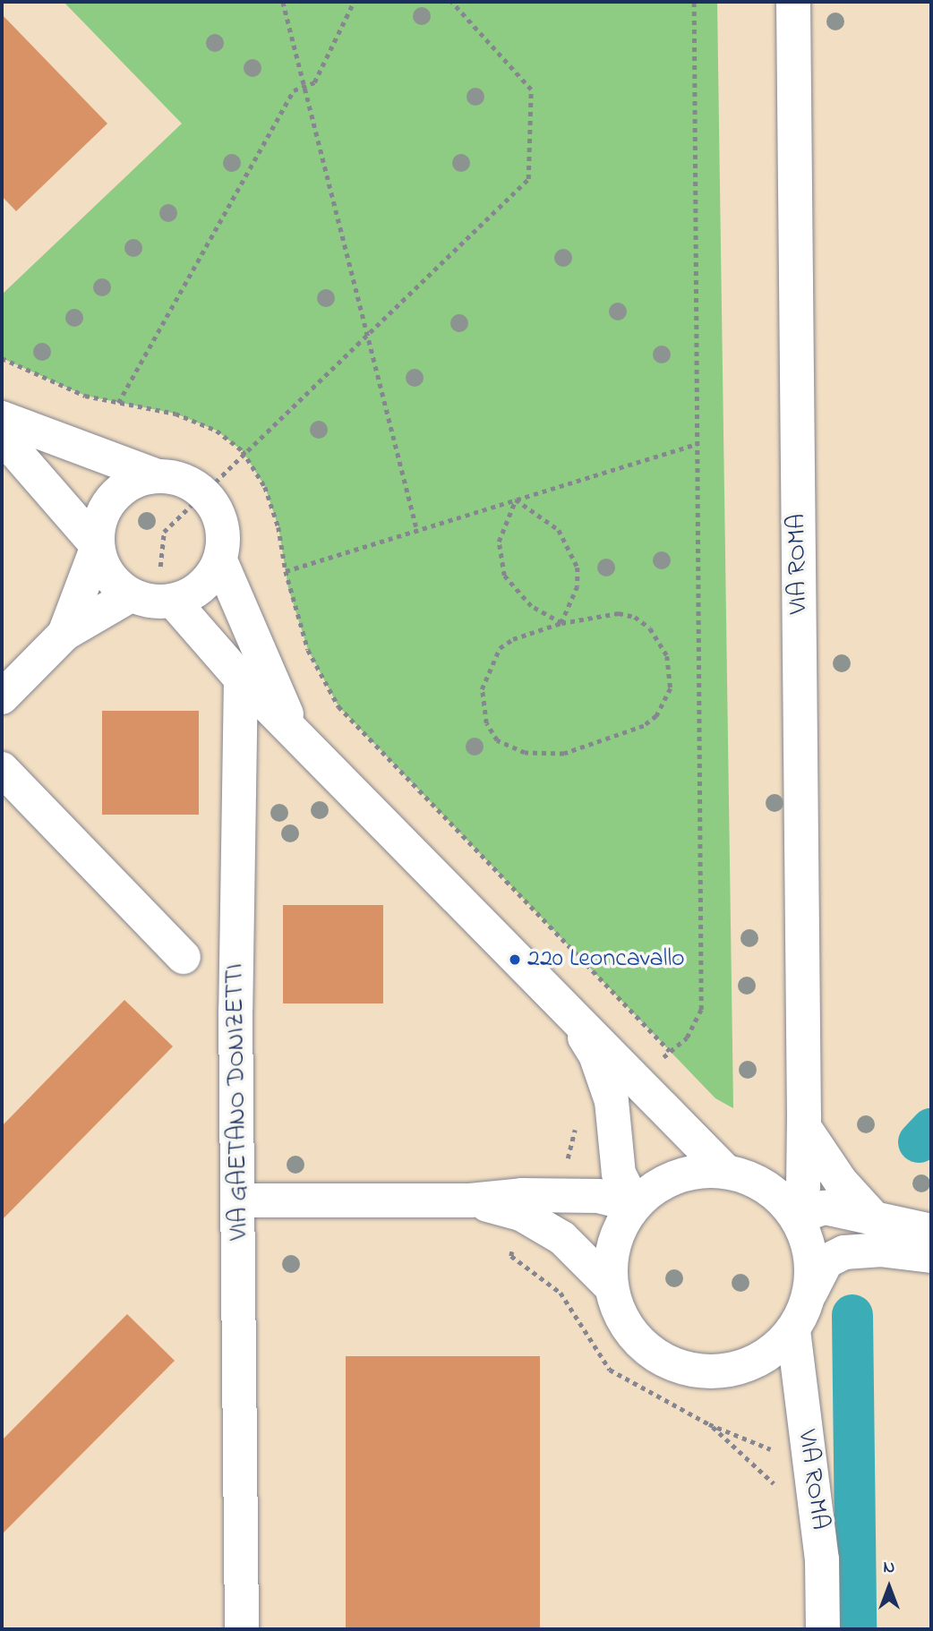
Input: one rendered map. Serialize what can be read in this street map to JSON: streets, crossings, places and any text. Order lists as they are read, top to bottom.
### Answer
{
  "streets": {
    "street": ["VIA ROMA", "VIA GAETANO DONIZETTI"]
  },
  "places": ["220 Leoncavallo"],
  "north": "top"
}
